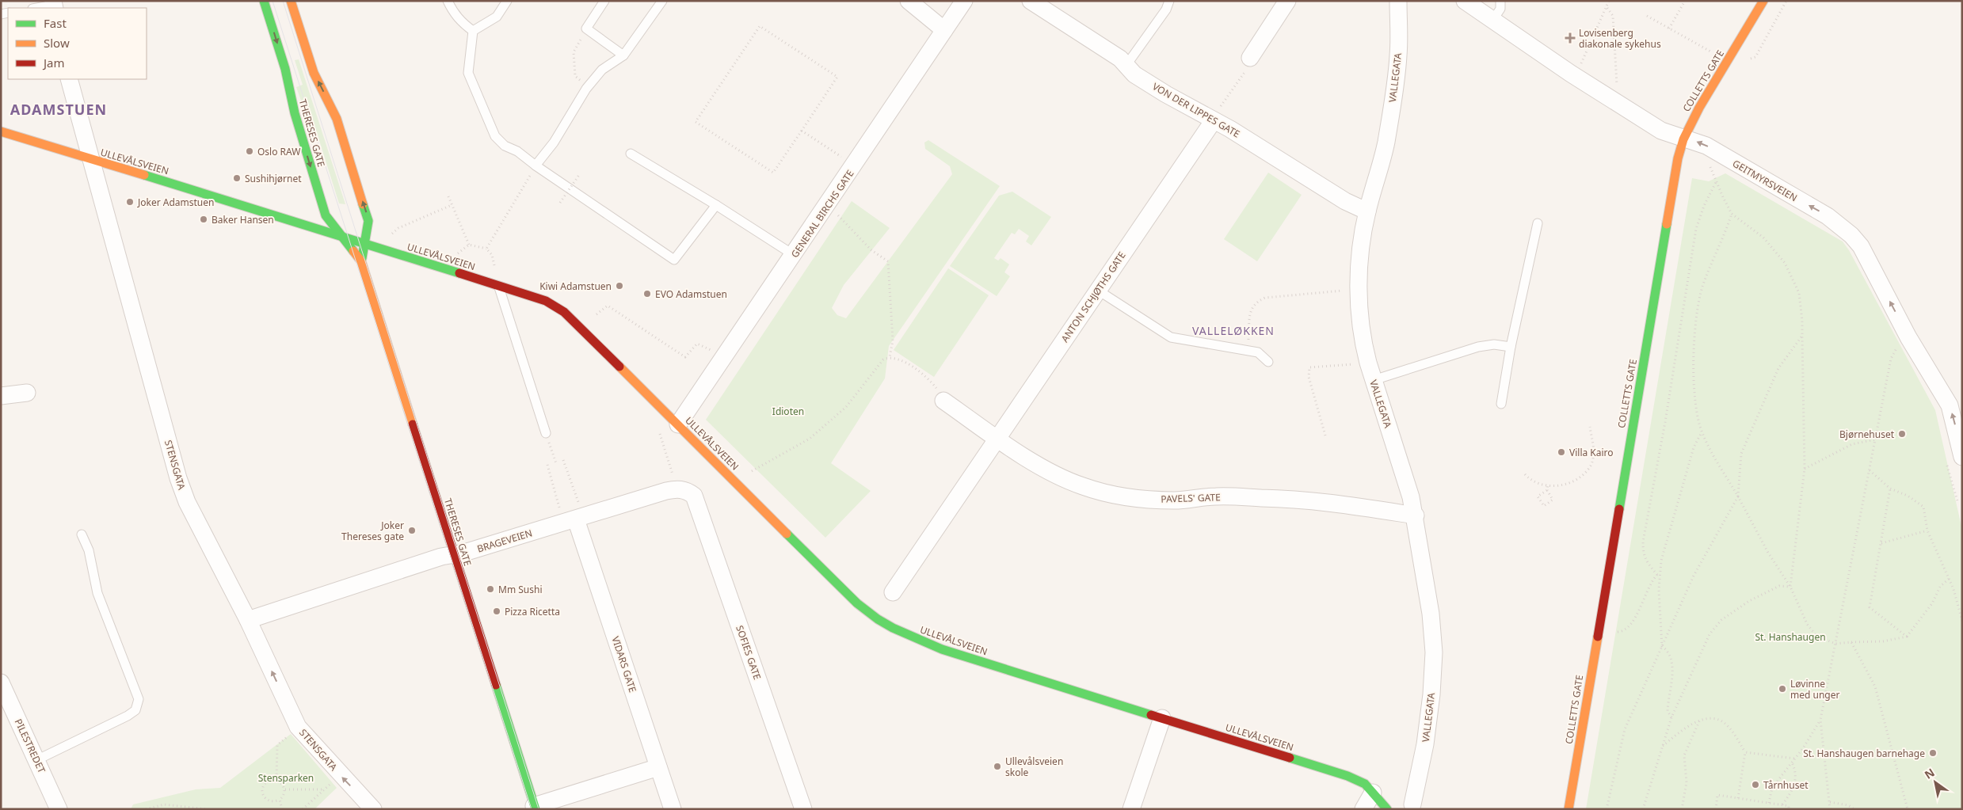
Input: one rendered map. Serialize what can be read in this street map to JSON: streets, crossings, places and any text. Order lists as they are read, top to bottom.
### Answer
{
  "streets": {
    "main road": ["COLLETTS GATE", "THERESES GATE", "ULLEVÅLSVEIEN"],
    "street": [
      "VALLEGATA",
      "VON DER LIPPES GATE",
      "GEITMYRSVEIEN",
      "GENERAL BIRCHS GATE",
      "ANTON SCHJØTHS GATE",
      "STENSGATA",
      "PAVELS' GATE",
      "BRAGEVEIEN",
      "SOFIES GATE",
      "VIDARS GATE",
      "PILESTREDET"
    ]
  },
  "crossings": [
    ["VALLEGATA", "VON DER LIPPES GATE"],
    ["VALLEGATA", "PAVELS' GATE"],
    ["COLLETTS GATE", "GEITMYRSVEIEN"],
    ["VON DER LIPPES GATE", "ANTON SCHJØTHS GATE"],
    ["THERESES GATE", "ULLEVÅLSVEIEN"],
    ["THERESES GATE", "BRAGEVEIEN"],
    ["ULLEVÅLSVEIEN", "GENERAL BIRCHS GATE"],
    ["ULLEVÅLSVEIEN", "STENSGATA"],
    ["ANTON SCHJØTHS GATE", "PAVELS' GATE"],
    ["STENSGATA", "BRAGEVEIEN"],
    ["BRAGEVEIEN", "SOFIES GATE"],
    ["BRAGEVEIEN", "VIDARS GATE"]
  ],
  "one_way": ["GEITMYRSVEIEN"],
  "districts": ["ADAMSTUEN", "VALLELØKKEN"],
  "parks": ["Idioten", "St. Hanshaugen", "Stensparken"],
  "places": {
    "health": ["Lovisenberg diakonale sykehus"],
    "other": [
      "Oslo RAW",
      "Sushihjørnet",
      "Joker Adamstuen",
      "Baker Hansen",
      "Kiwi Adamstuen",
      "EVO Adamstuen",
      "Bjørnehuset",
      "Villa Kairo",
      "Joker Thereses gate",
      "Mm Sushi",
      "Pizza Ricetta",
      "Løvinne med unger",
      "St. Hanshaugen barnehage",
      "Ullevålsveien skole",
      "Tårnhuset"
    ]
  },
  "legend": ["Fast", "Slow", "Jam"],
  "north": "top left"
}
